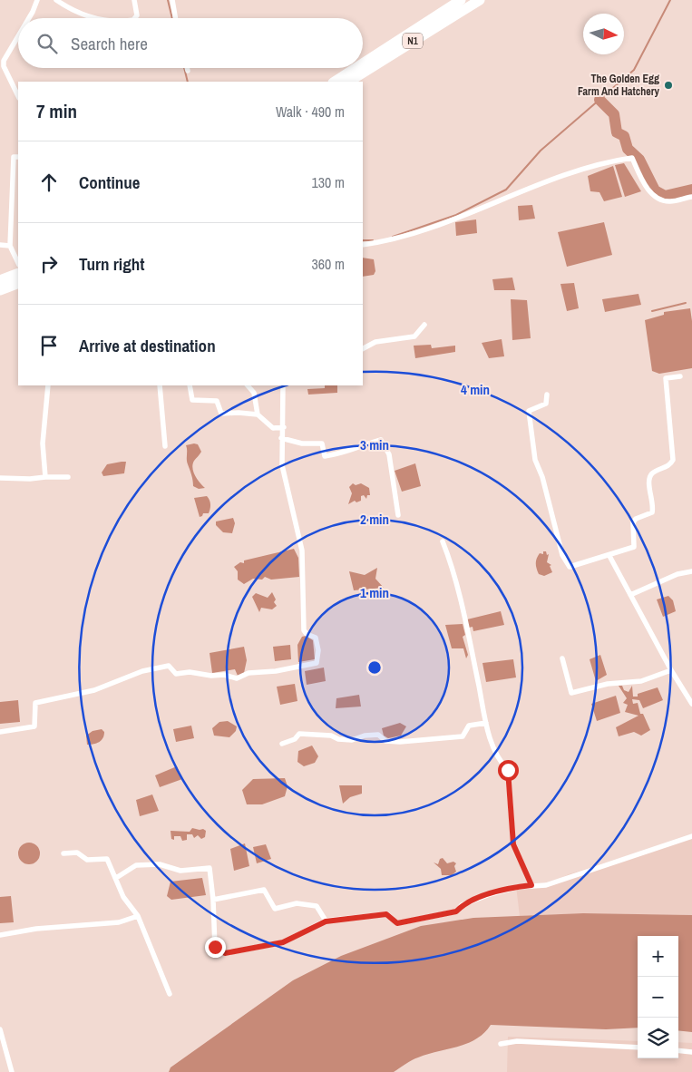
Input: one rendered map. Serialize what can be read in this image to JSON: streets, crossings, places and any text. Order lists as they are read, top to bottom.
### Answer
{
  "streets": {
    "highway": ["N1"]
  },
  "places": ["The Golden Egg Farm And Hatchery"],
  "north": "right",
  "page": {
    "search": "Search here",
    "heading": ["7 min", "Walk · 490 m"],
    "list": [
      ["Continue", "130 m"],
      ["Turn right", "360 m"],
      "Arrive at destination"
    ],
    "map_buttons": ["+", "−"]
  },
  "rings": [
    "4 min",
    "3 min",
    "2 min",
    "1 min"
  ]
}
